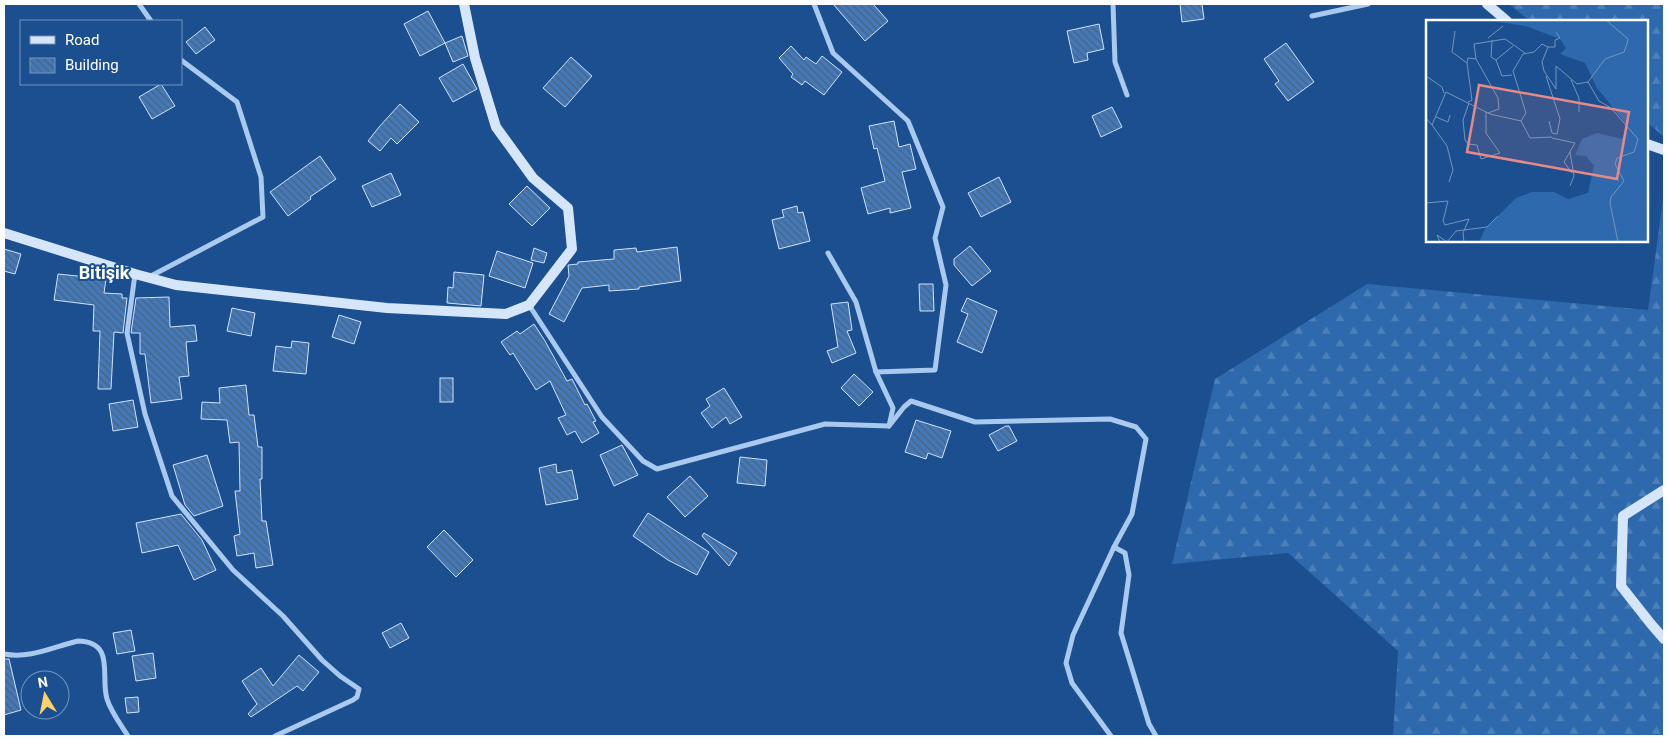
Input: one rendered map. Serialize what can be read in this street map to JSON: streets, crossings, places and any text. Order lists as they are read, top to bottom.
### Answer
{
  "districts": ["Bitişik"],
  "legend": ["Road", "Building"],
  "north": "top"
}
